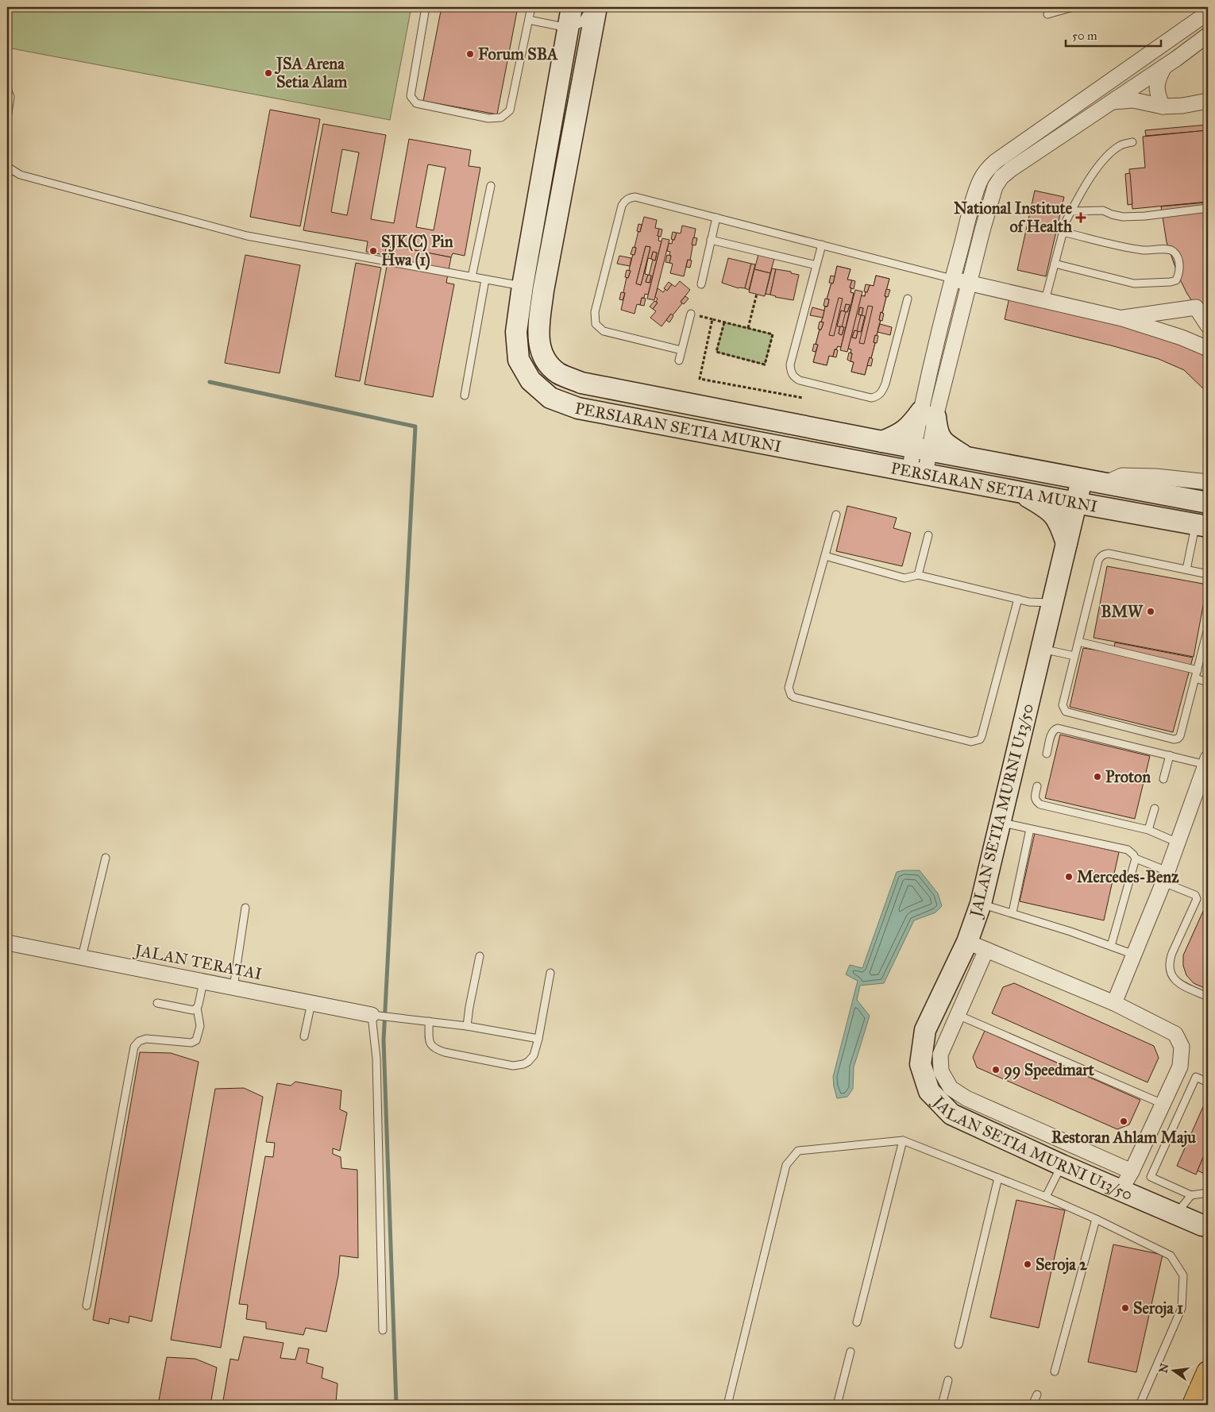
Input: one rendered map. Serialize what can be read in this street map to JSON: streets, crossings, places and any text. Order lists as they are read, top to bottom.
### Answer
{
  "streets": {
    "street": ["PERSIARAN SETIA MURNI", "JALAN SETIA MURNI U13/50", "JALAN TERATAI"]
  },
  "crossings": [
    ["PERSIARAN SETIA MURNI", "JALAN SETIA MURNI U13/50"]
  ],
  "places": {
    "other": [
      "Forum SBA",
      "JSA Arena Setia Alam",
      "SJK(C) Pin Hwa (1)",
      "BMW",
      "Proton",
      "Mercedes-Benz",
      "99 Speedmart",
      "Restoran Ahlam Maju",
      "Seroja 2",
      "Seroja 1"
    ],
    "health": ["National Institute of Health"]
  },
  "scale_bar": "50 m",
  "north": "left"
}
